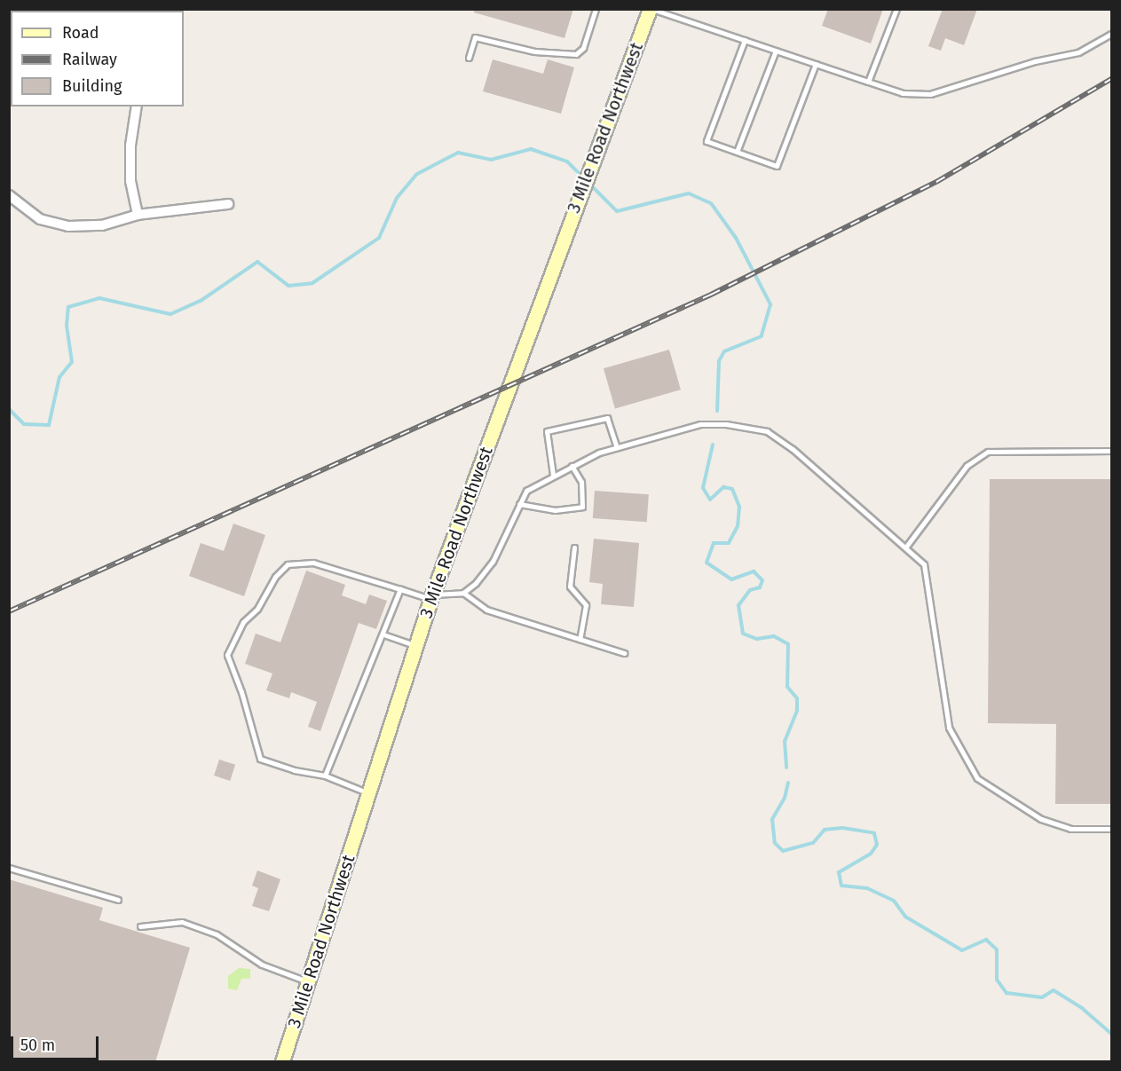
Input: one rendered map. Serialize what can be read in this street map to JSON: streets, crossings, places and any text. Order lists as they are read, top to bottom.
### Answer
{
  "streets": {
    "main road": ["3 Mile Road Northwest"]
  },
  "legend": ["Road", "Railway", "Building"],
  "scale_bar": "50 m"
}
